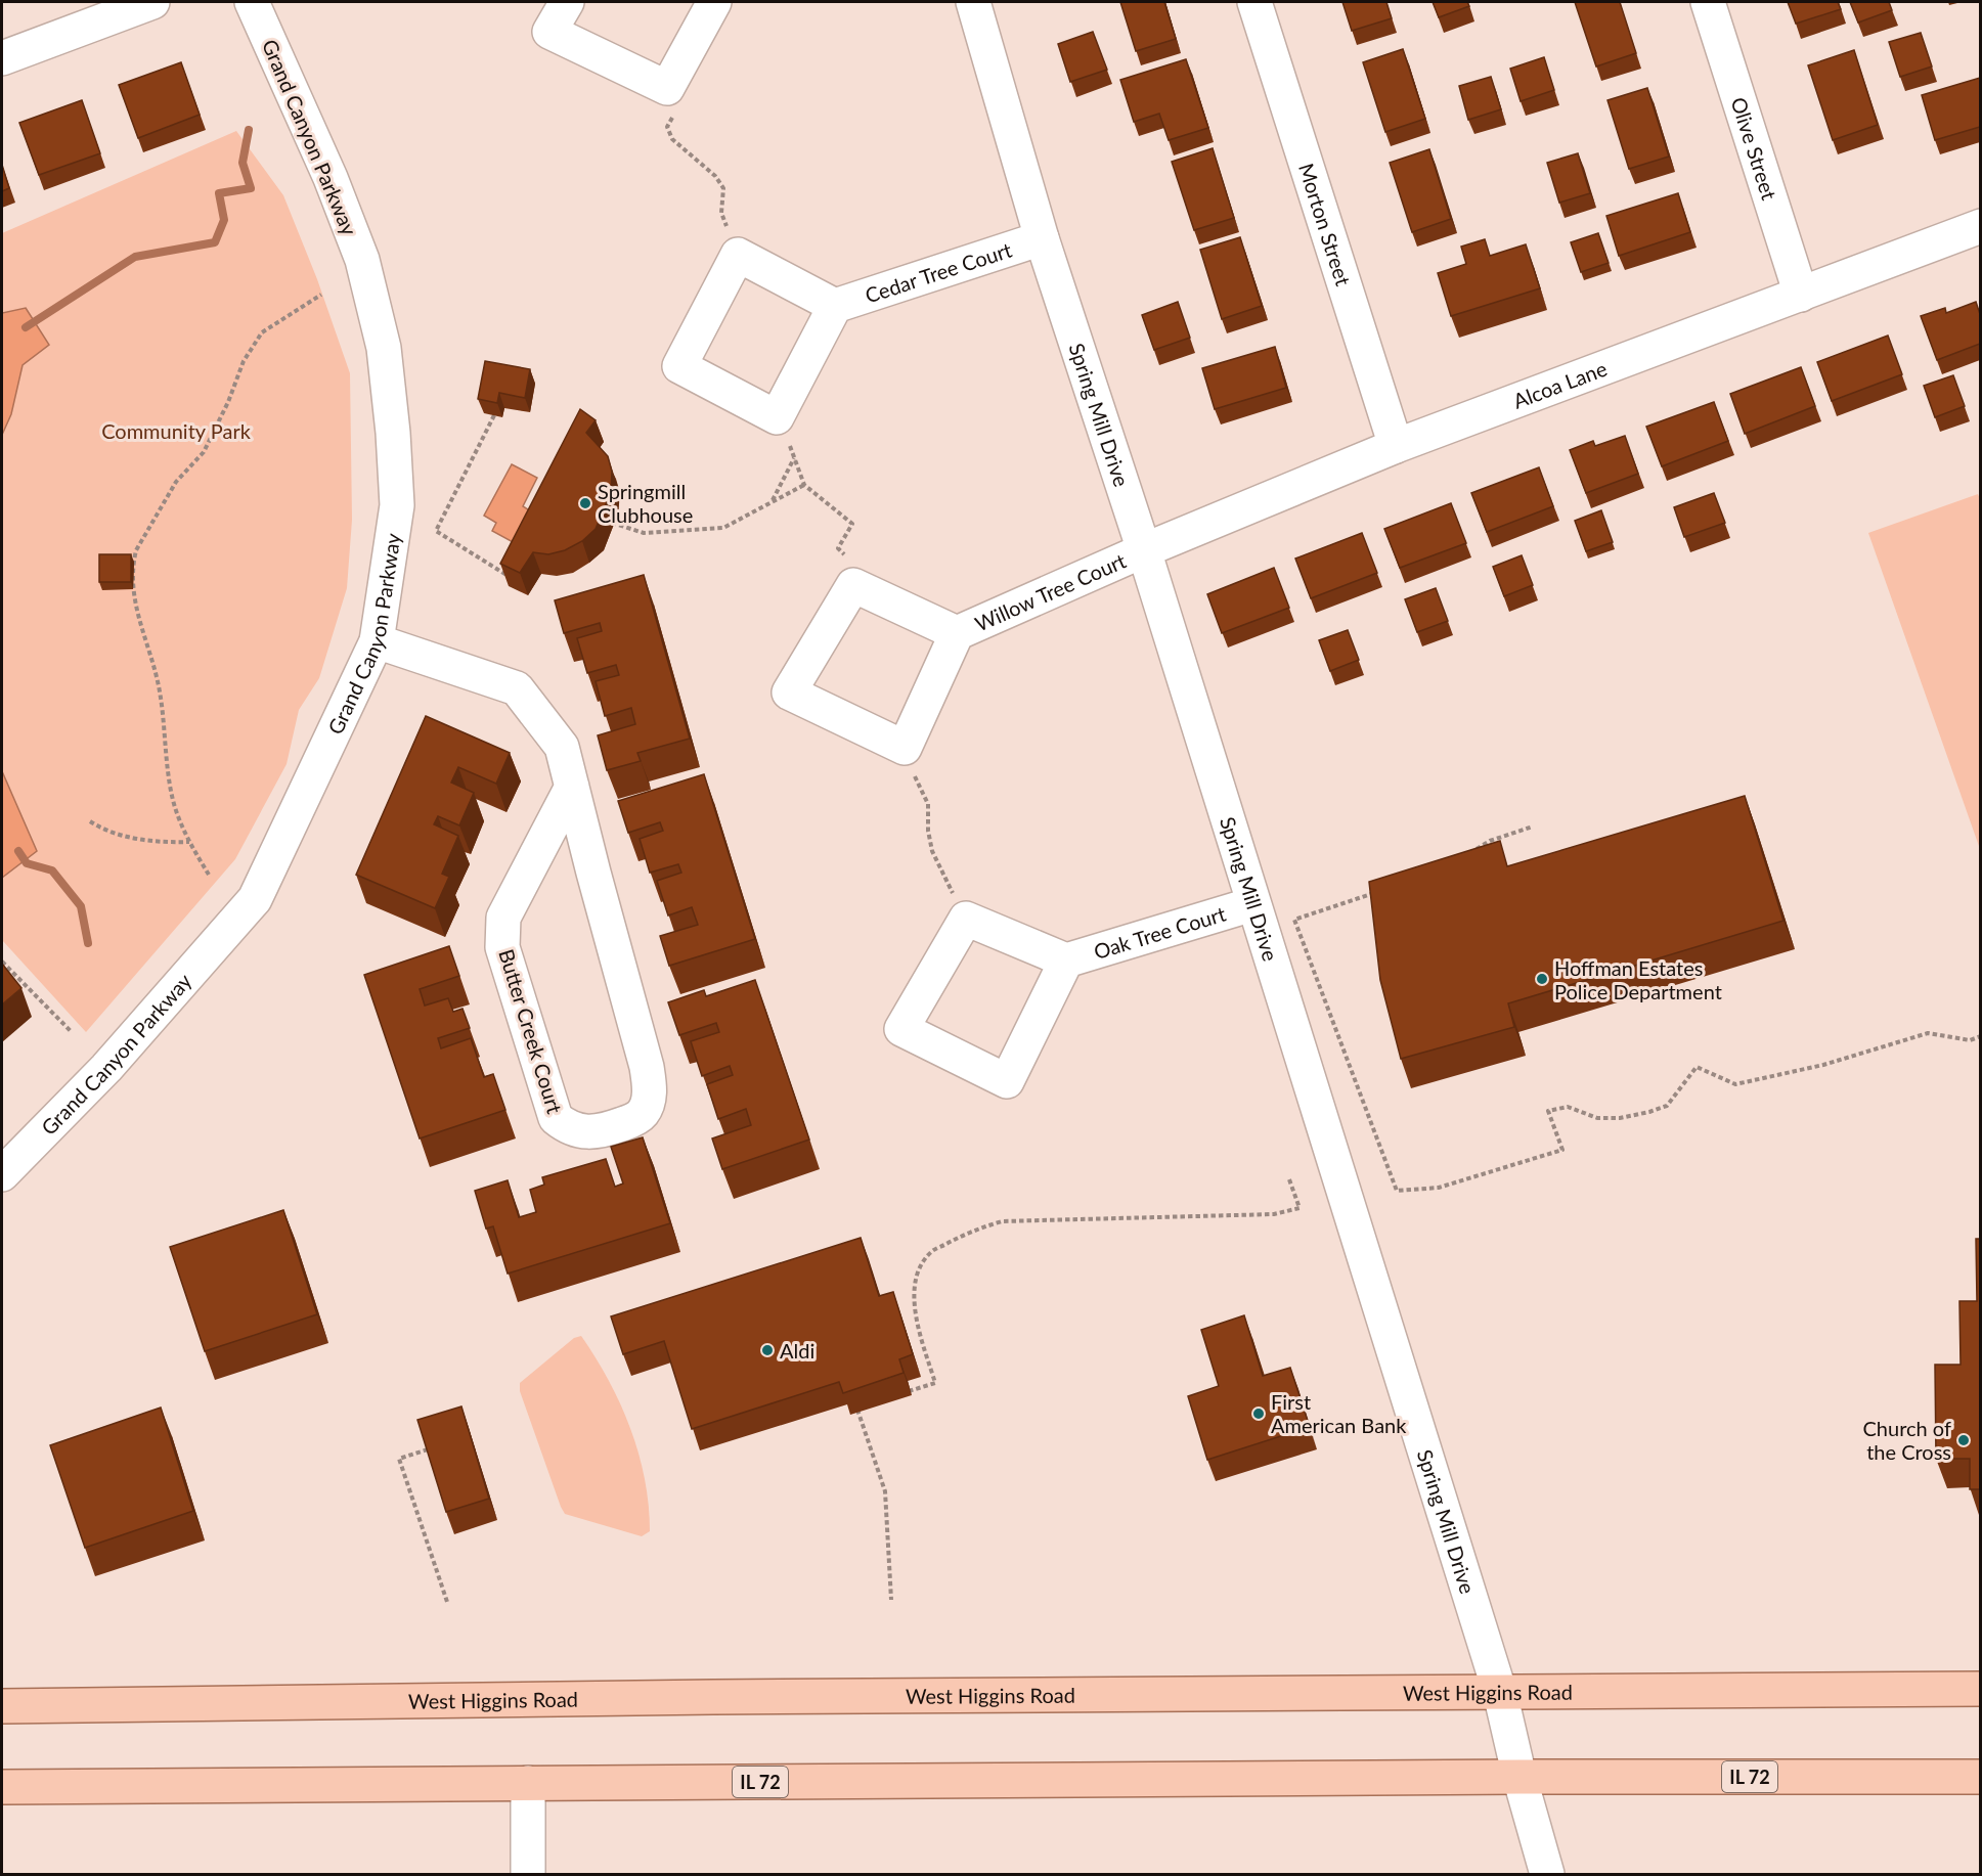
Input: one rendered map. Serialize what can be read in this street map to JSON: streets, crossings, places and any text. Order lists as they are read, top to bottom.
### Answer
{
  "streets": {
    "main road": ["West Higgins Road", "IL 72"],
    "street": [
      "Grand Canyon Parkway",
      "Olive Street",
      "Morton Street",
      "Cedar Tree Court",
      "Alcoa Lane",
      "Spring Mill Drive",
      "Willow Tree Court",
      "Oak Tree Court",
      "Butter Creek Court"
    ]
  },
  "crossings": [
    ["Grand Canyon Parkway", "Butter Creek Court"],
    ["Olive Street", "Alcoa Lane"],
    ["Morton Street", "Alcoa Lane"],
    ["Cedar Tree Court", "Spring Mill Drive"],
    ["Alcoa Lane", "Spring Mill Drive"],
    ["Alcoa Lane", "Willow Tree Court"],
    ["Spring Mill Drive", "Willow Tree Court"],
    ["Spring Mill Drive", "Oak Tree Court"],
    ["Spring Mill Drive", "West Higgins Road"],
    ["Spring Mill Drive", "IL 72"]
  ],
  "parks": ["Community Park"],
  "places": [
    "Springmill Clubhouse",
    "Hoffman Estates Police Department",
    "Aldi",
    "First American Bank",
    "Church of the Cross"
  ]
}
